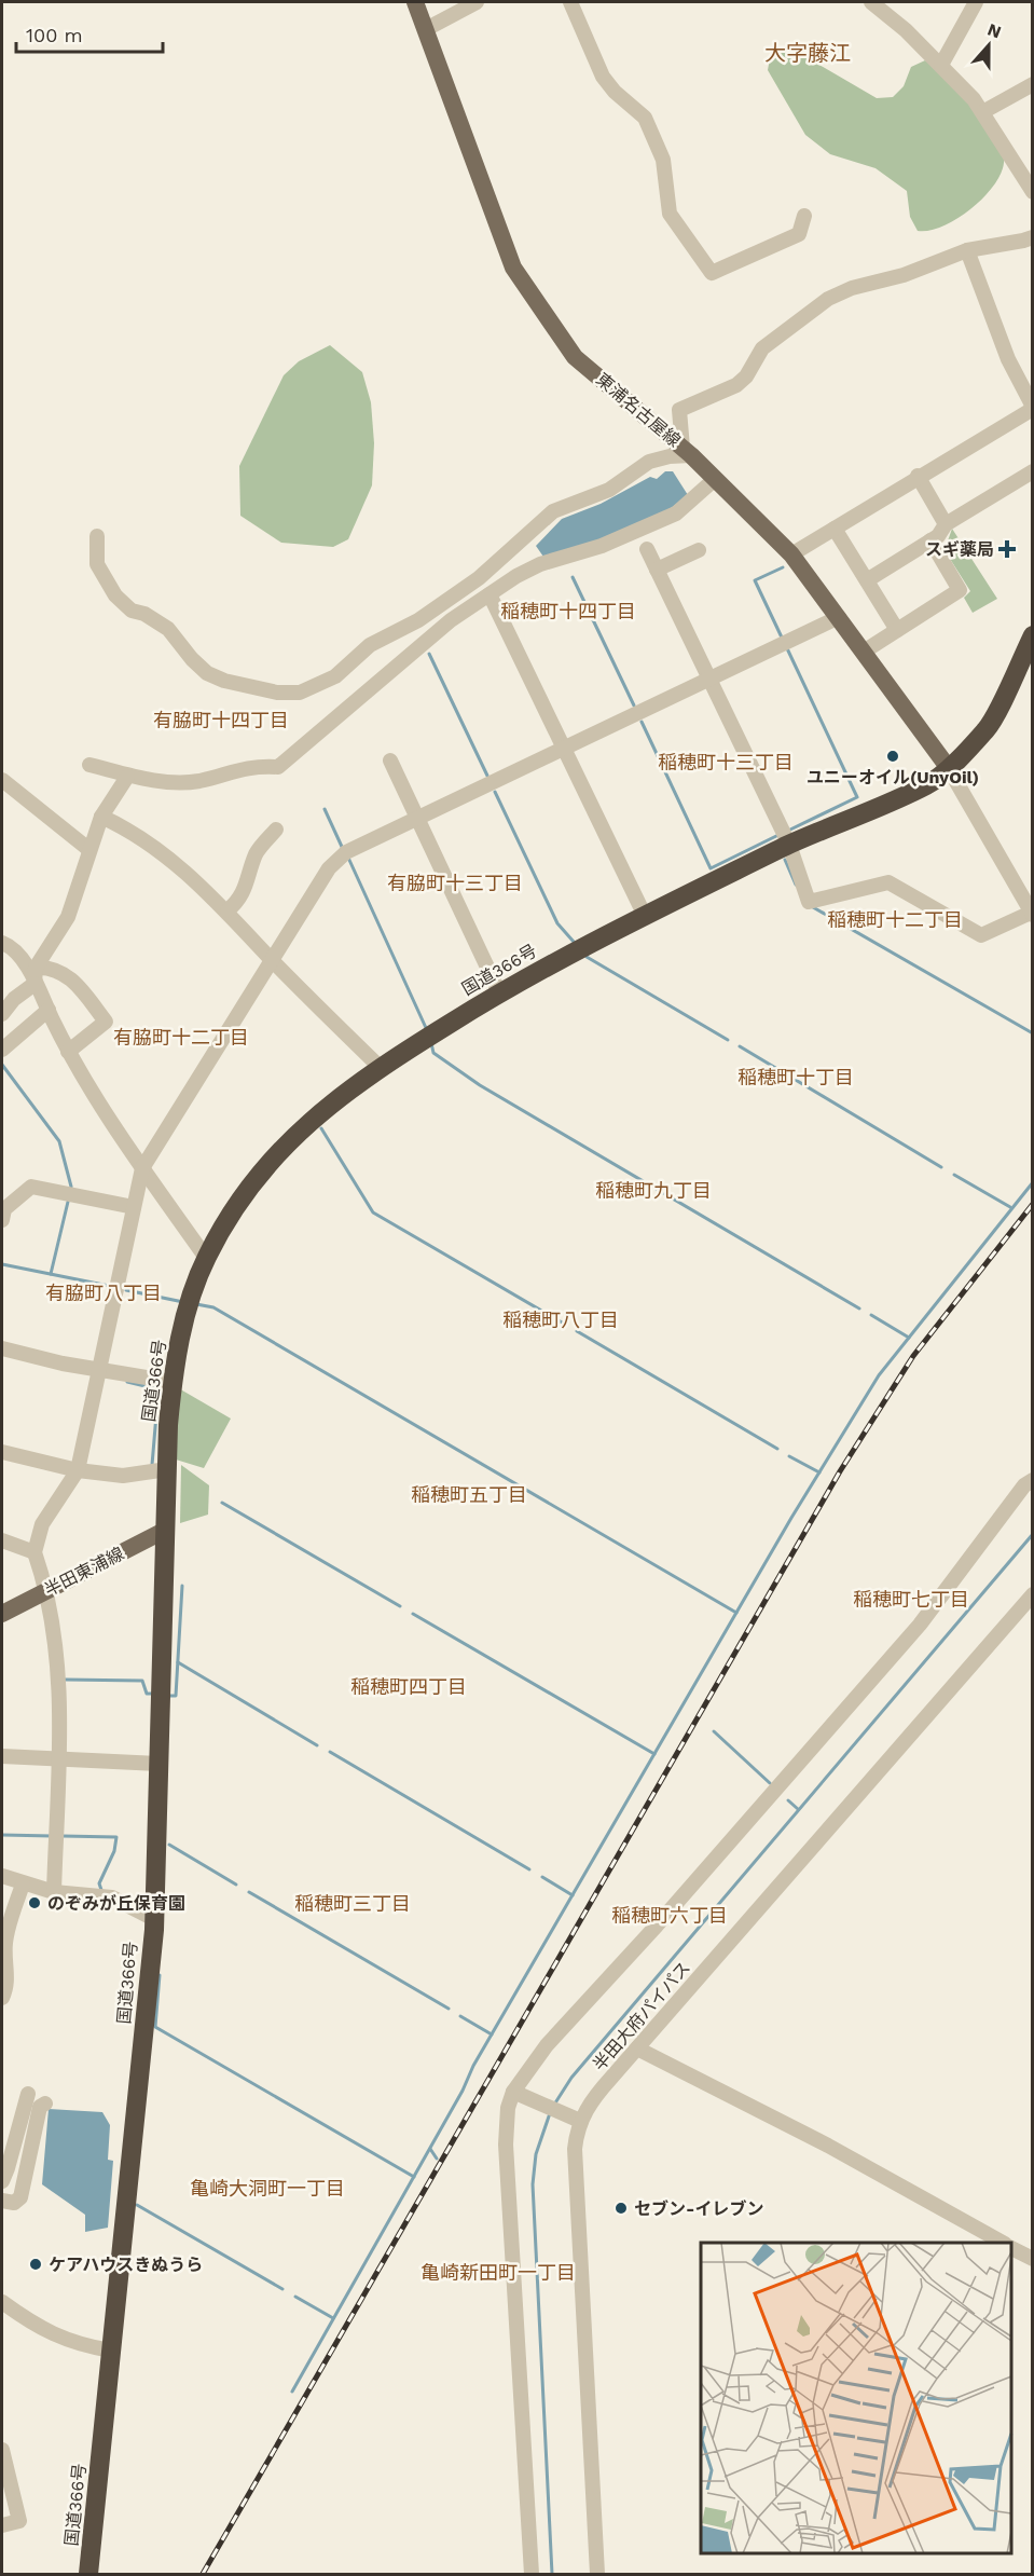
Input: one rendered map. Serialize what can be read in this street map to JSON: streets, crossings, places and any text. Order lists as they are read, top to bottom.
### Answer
{
  "streets": {
    "highway": ["国道366号"],
    "main road": ["東浦名古屋線", "半田東浦線"],
    "street": ["半田大府パイパス"]
  },
  "crossings": [
    ["東浦名古屋線", "国道366号"],
    ["国道366号", "半田東浦線"]
  ],
  "districts": [
    "大字藤江",
    "稲穂町十四丁目",
    "有脇町十四丁目",
    "稲穂町十三丁目",
    "有脇町十三丁目",
    "稲穂町十二丁目",
    "有脇町十二丁目",
    "稲穂町十丁目",
    "稲穂町九丁目",
    "有脇町八丁目",
    "稲穂町八丁目",
    "稲穂町五丁目",
    "稲穂町七丁目",
    "稲穂町四丁目",
    "稲穂町三丁目",
    "稲穂町六丁目",
    "亀崎大洞町一丁目",
    "亀崎新田町一丁目"
  ],
  "places": {
    "health": ["スギ薬局"],
    "other": [
      "ユニーオイル(UnyOil)",
      "のぞみが丘保育園",
      "セブン-イレブン",
      "ケアハウスきぬうら"
    ]
  },
  "scale_bar": "100 m",
  "north": "top"
}
